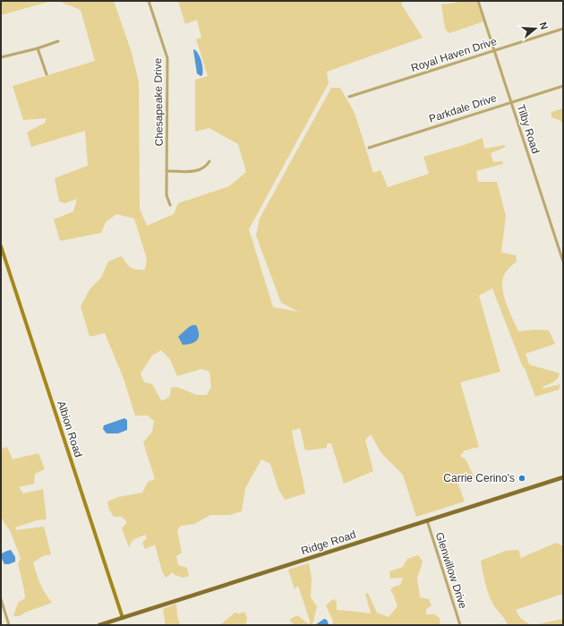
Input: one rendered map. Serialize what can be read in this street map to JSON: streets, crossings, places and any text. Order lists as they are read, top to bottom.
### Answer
{
  "streets": {
    "main road": ["Ridge Road"],
    "street": [
      "Royal Haven Drive",
      "Chesapeake Drive",
      "Parkdale Drive",
      "Tilby Road",
      "Albion Road",
      "Glenwillow Drive"
    ]
  },
  "crossings": [
    ["Royal Haven Drive", "Tilby Road"],
    ["Parkdale Drive", "Tilby Road"],
    ["Albion Road", "Ridge Road"],
    ["Ridge Road", "Glenwillow Drive"]
  ],
  "places": ["Carrie Cerino's"],
  "north": "right"
}
